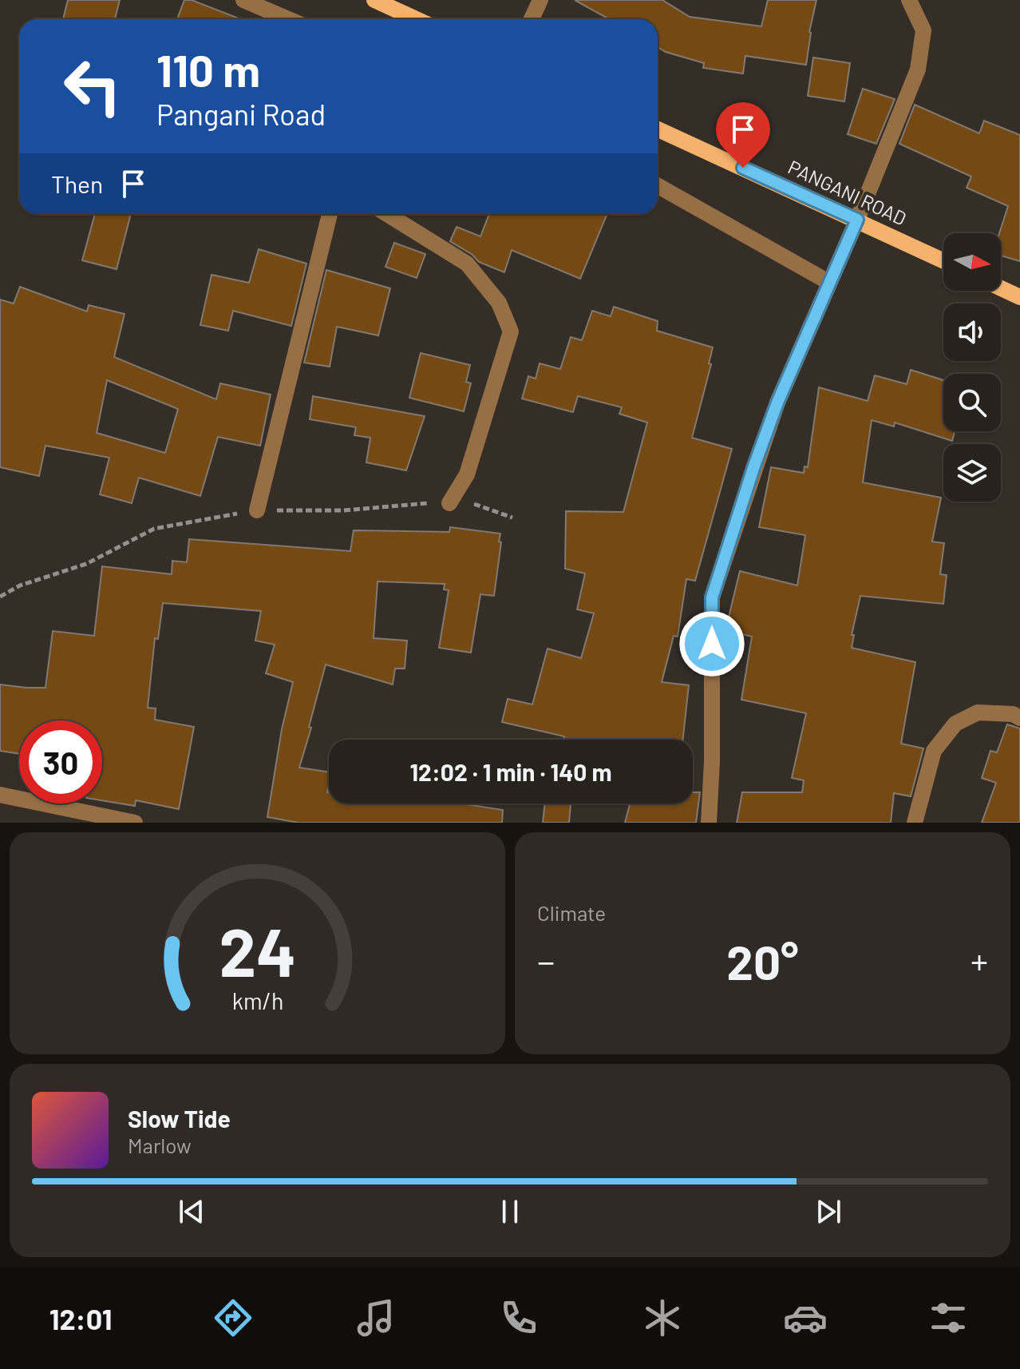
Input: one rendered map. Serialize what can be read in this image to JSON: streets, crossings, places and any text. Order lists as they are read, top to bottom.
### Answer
{
  "streets": {
    "main road": ["PANGANI ROAD"]
  },
  "north": "right",
  "page": {
    "turn": ["110 m", "Pangani Road"],
    "then": "Then",
    "limit": "30",
    "trip": "12:02 · 1 min · 140 m",
    "tile": "Climate",
    "heat": ["−", "20°", "+"],
    "song": ["Slow Tide", "Marlow"],
    "tabs": "12:01",
    "gauge": ["24", "km/h"]
  }
}
